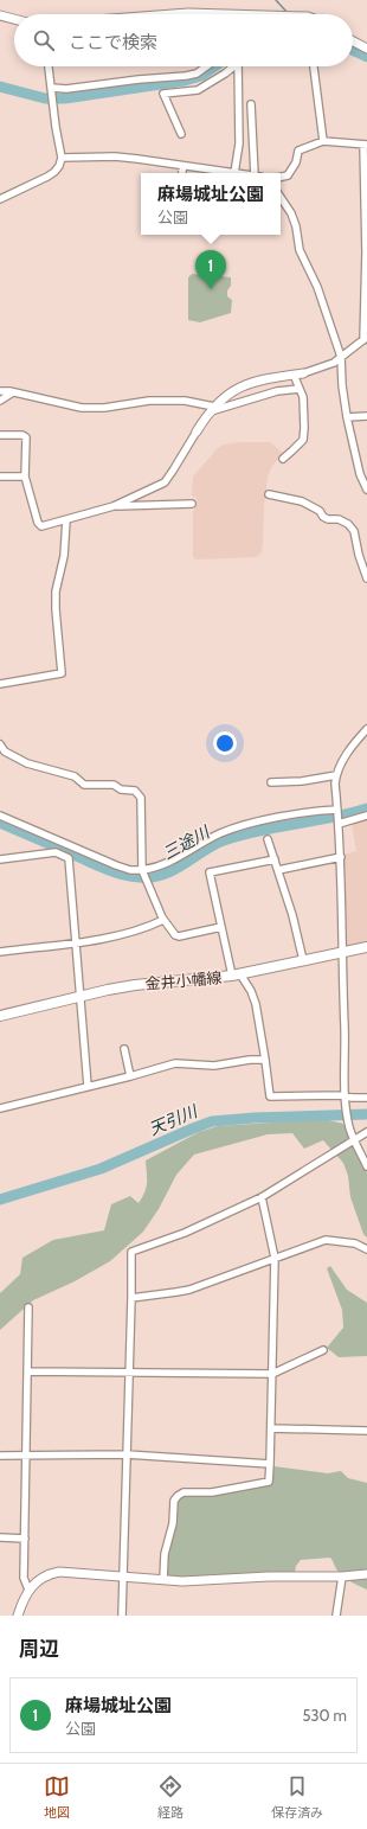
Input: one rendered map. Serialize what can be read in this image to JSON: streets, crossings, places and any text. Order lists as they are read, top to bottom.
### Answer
{
  "streets": {
    "main road": ["金井小幡線"]
  },
  "water": ["三途川", "天引川"],
  "page": {
    "search": "ここで検索",
    "popup": ["麻場城址公園", "公園"],
    "pins": "1",
    "heading": "周辺",
    "list": [
      {
        "mark": "1",
        "name": "麻場城址公園",
        "note": "公園",
        "value": "530 m"
      }
    ],
    "nav": ["地図", "経路", "保存済み"]
  }
}
